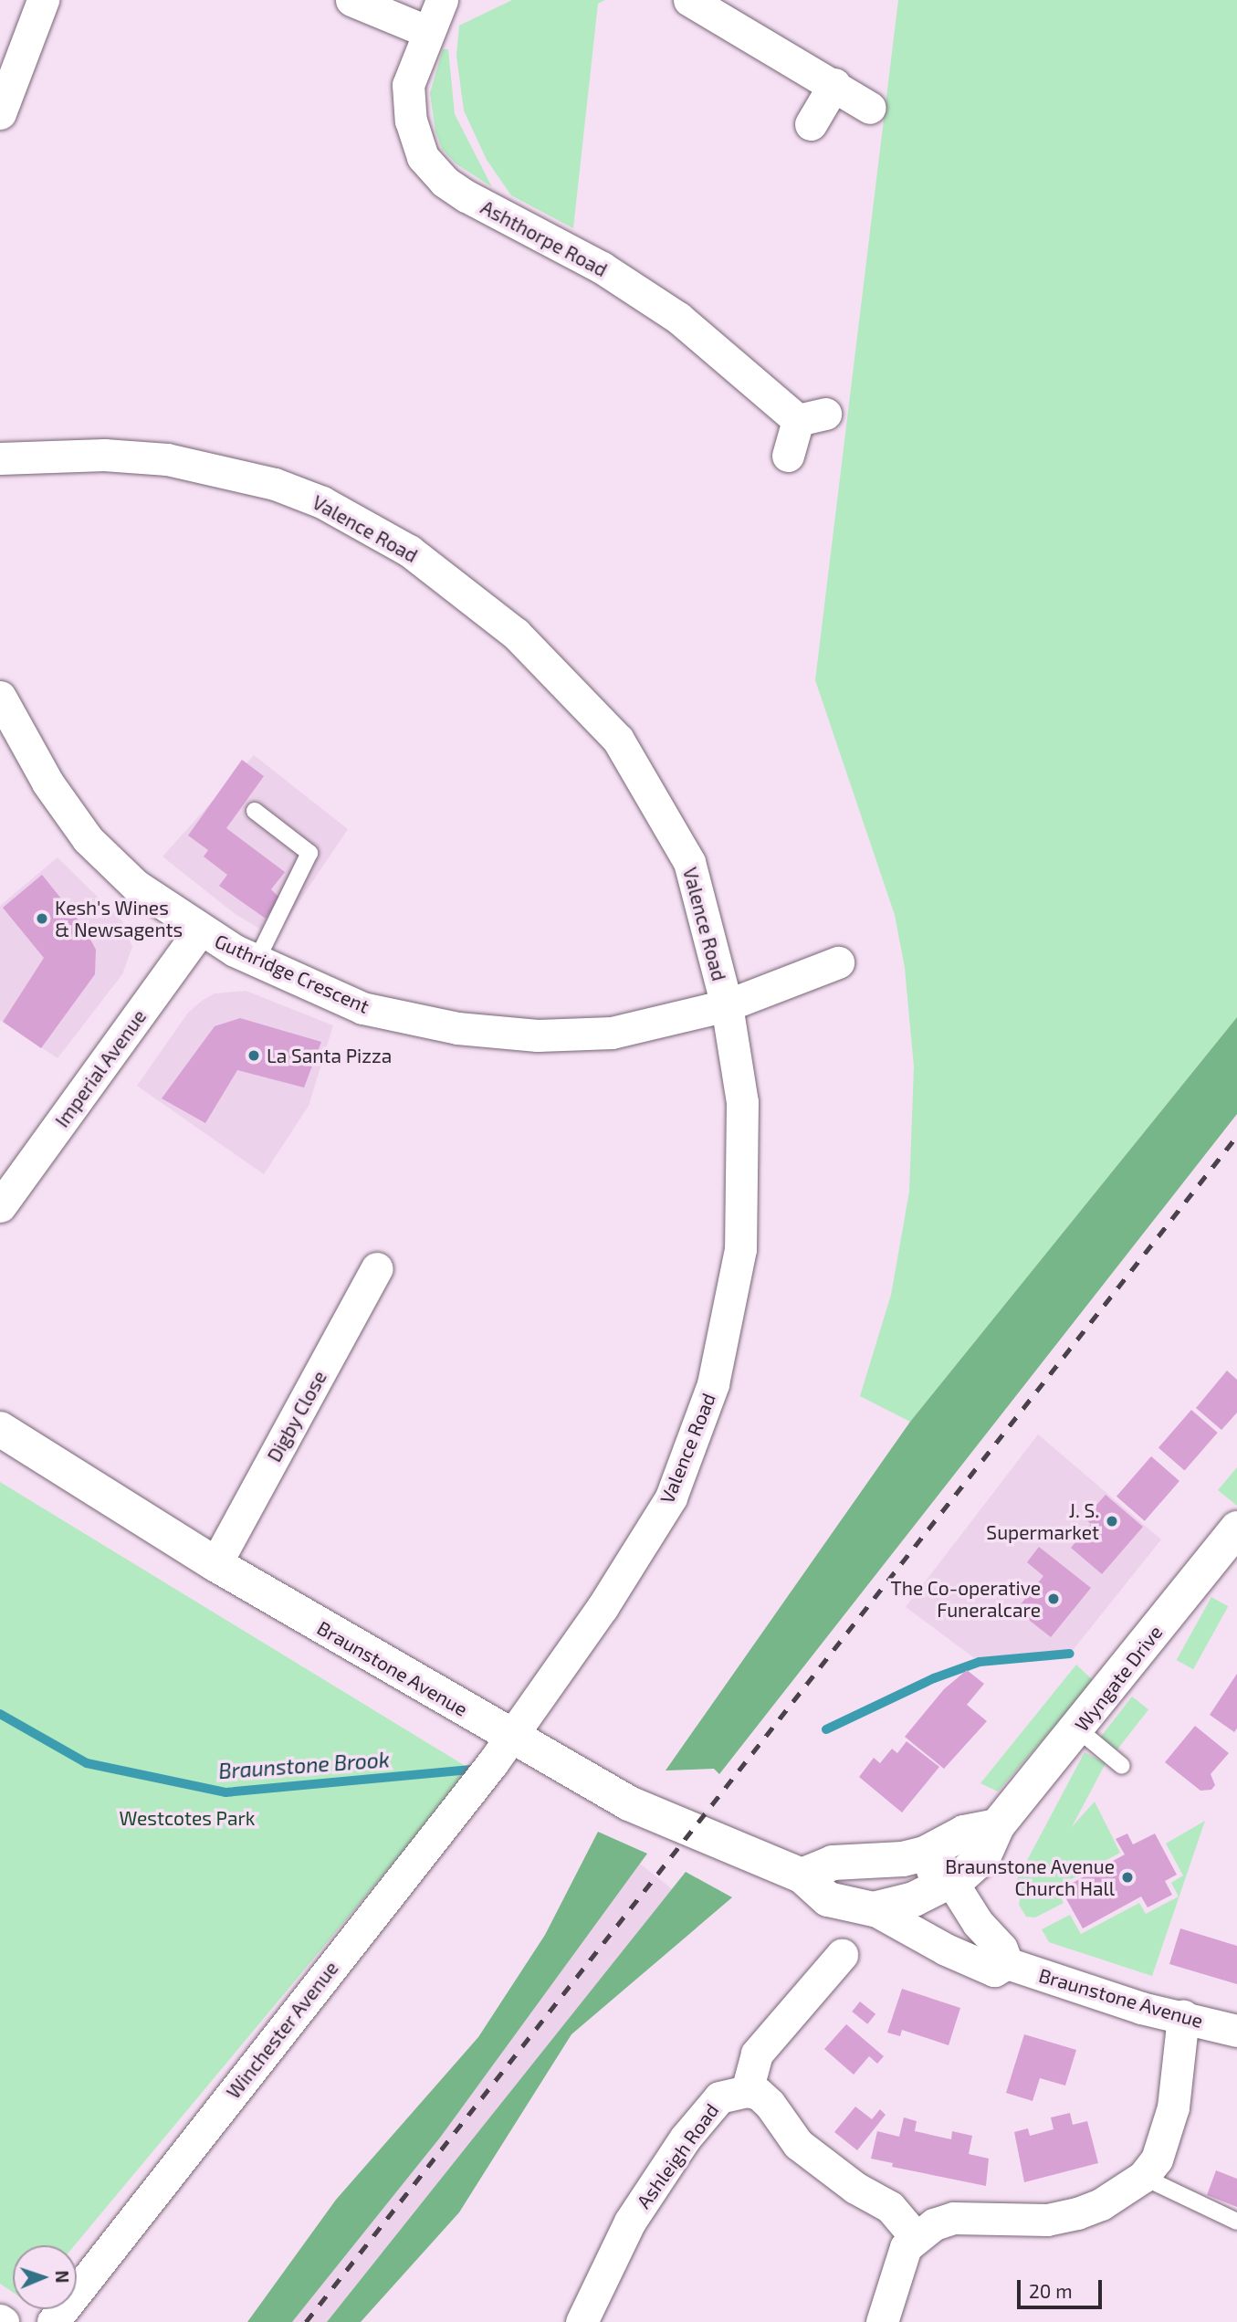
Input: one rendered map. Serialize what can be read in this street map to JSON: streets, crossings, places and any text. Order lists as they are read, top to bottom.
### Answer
{
  "streets": {
    "street": [
      "Ashthorpe Road",
      "Valence Road",
      "Guthridge Crescent",
      "Imperial Avenue",
      "Digby Close",
      "Braunstone Avenue",
      "Wyngate Drive",
      "Winchester Avenue",
      "Ashleigh Road"
    ]
  },
  "crossings": [
    ["Valence Road", "Guthridge Crescent"],
    ["Valence Road", "Braunstone Avenue"],
    ["Valence Road", "Winchester Avenue"],
    ["Guthridge Crescent", "Imperial Avenue"],
    ["Digby Close", "Braunstone Avenue"],
    ["Braunstone Avenue", "Winchester Avenue"]
  ],
  "water": ["Braunstone Brook"],
  "parks": ["Westcotes Park"],
  "places": [
    "Kesh's Wines & Newsagents",
    "La Santa Pizza",
    "J. S. Supermarket",
    "The Co-operative Funeralcare",
    "Braunstone Avenue Church Hall"
  ],
  "scale_bar": "20 m",
  "north": "right"
}
